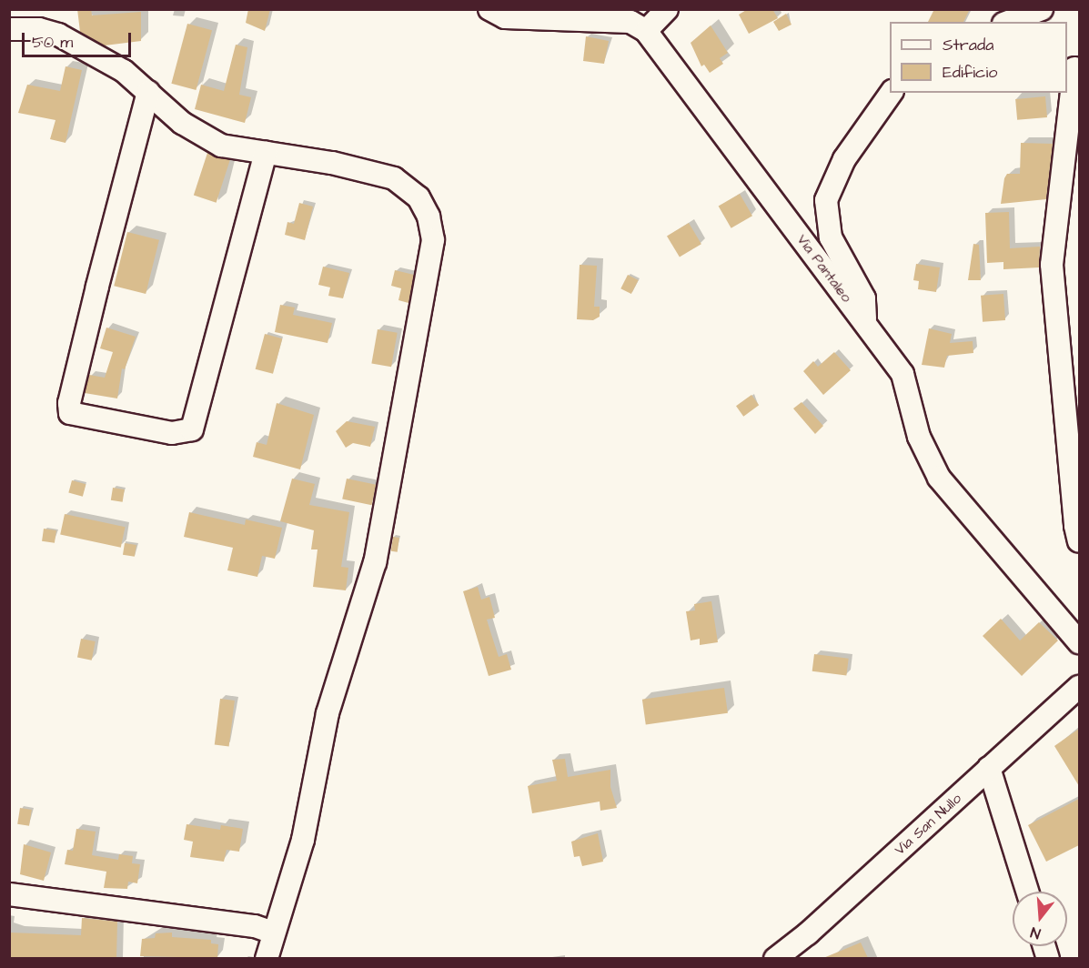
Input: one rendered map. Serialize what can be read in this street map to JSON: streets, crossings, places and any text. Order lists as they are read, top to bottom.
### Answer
{
  "streets": {
    "street": ["Via Pantaleo", "Via San Nullo"]
  },
  "legend": ["Strada", "Edificio"],
  "scale_bar": "50 m",
  "north": "bottom"
}
